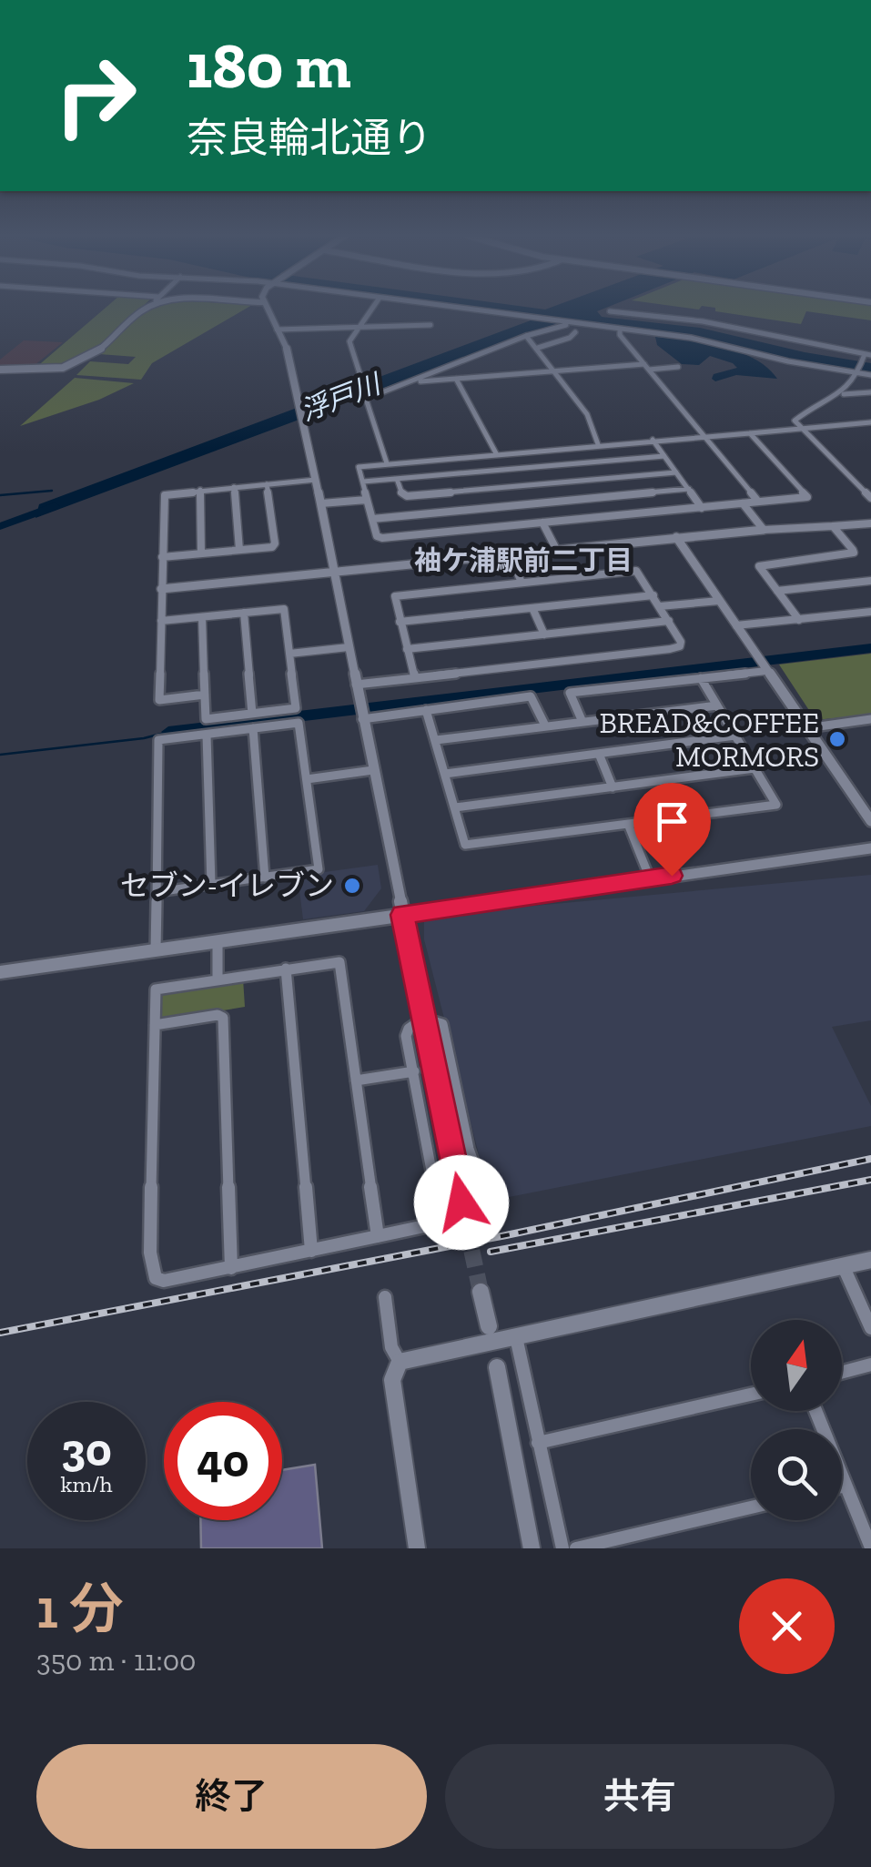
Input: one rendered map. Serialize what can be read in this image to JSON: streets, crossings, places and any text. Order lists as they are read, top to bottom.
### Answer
{
  "districts": ["袖ケ浦駅前二丁目"],
  "water": ["浮戸川"],
  "places": ["BREAD&COFFEE MORMORS", "セブン-イレブン"],
  "north": "top",
  "page": {
    "turn": ["180 m", "奈良輪北通り"],
    "speed": "30 km/h",
    "limit": "40",
    "heading": ["1 分", "350 m · 11:00"],
    "buttons": ["終了", "共有"]
  }
}
